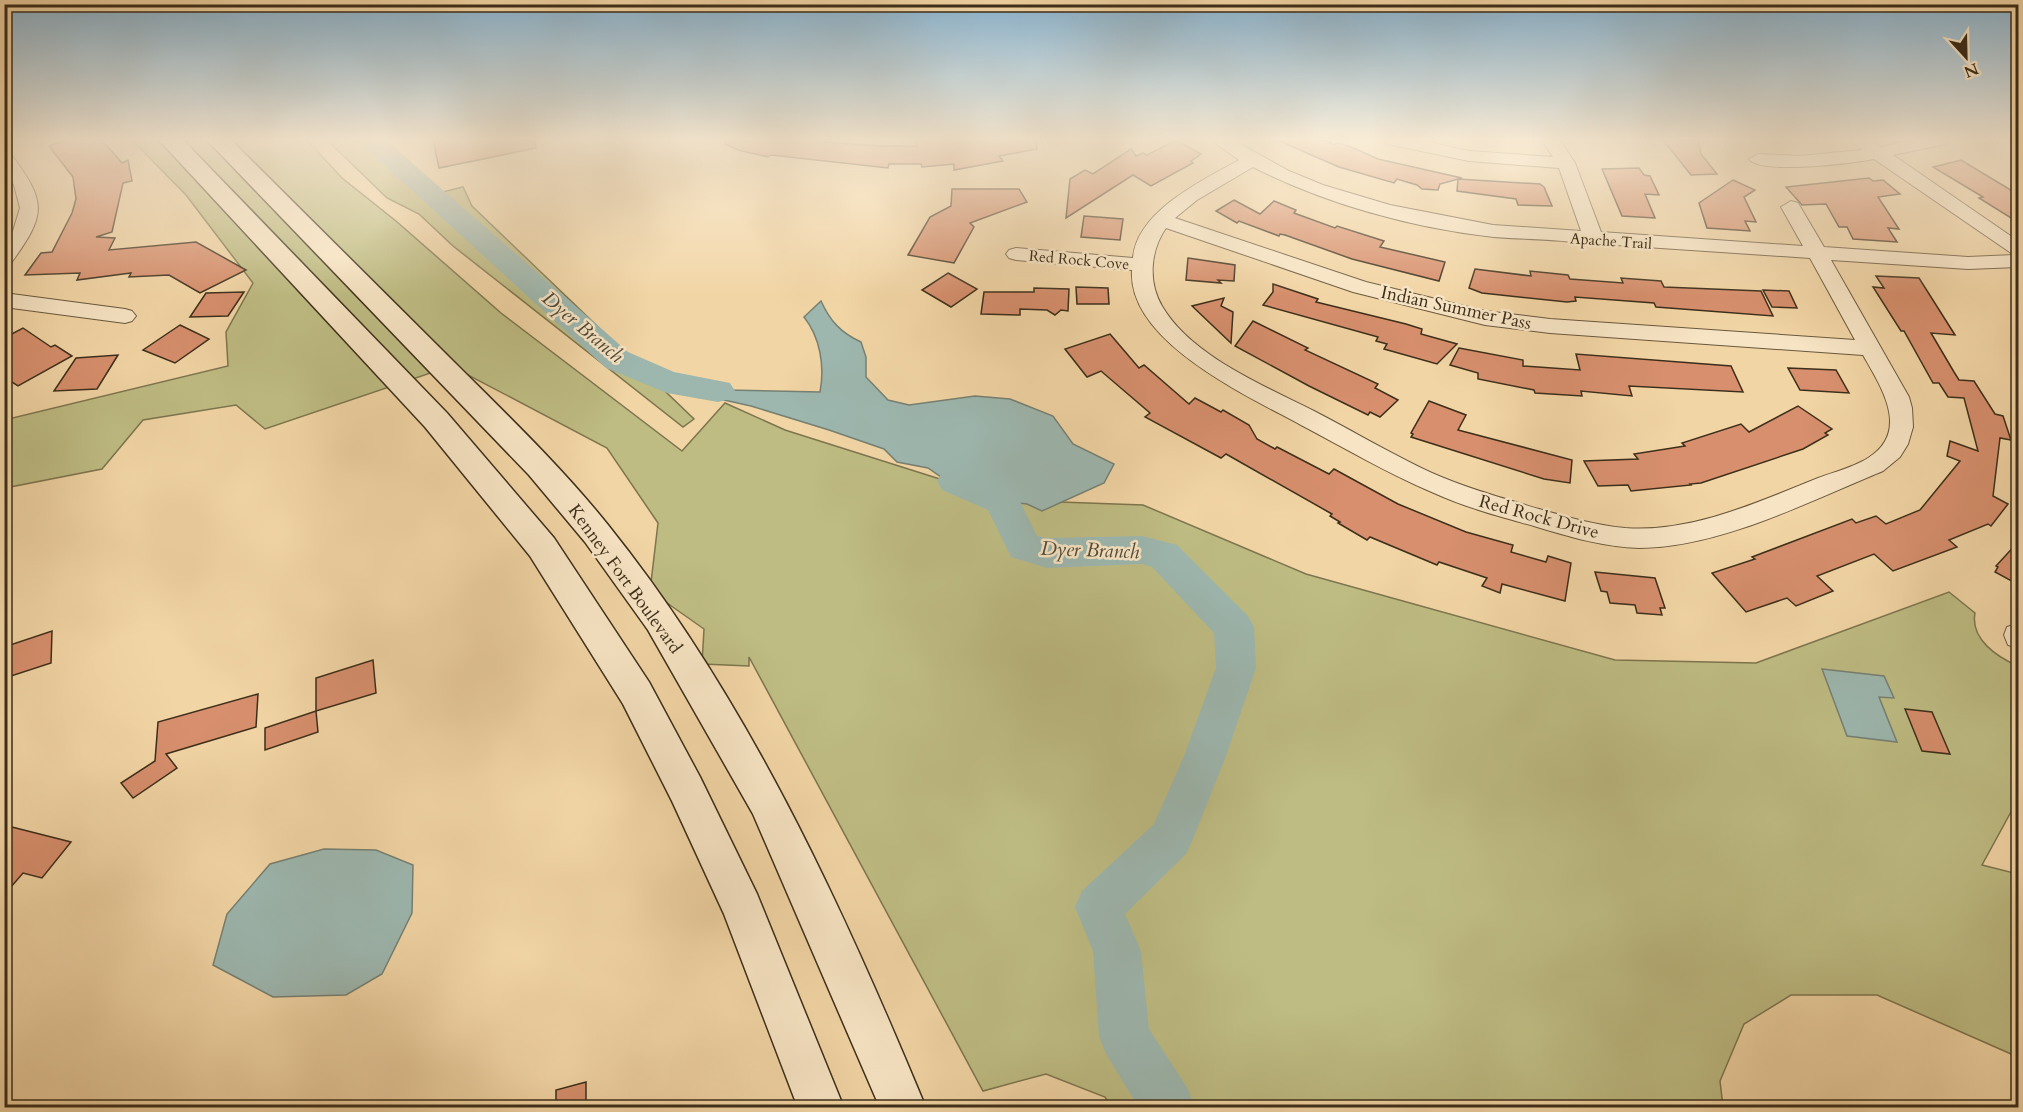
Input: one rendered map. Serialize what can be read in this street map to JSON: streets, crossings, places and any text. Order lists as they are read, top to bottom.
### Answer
{
  "streets": {
    "main road": ["Kenney Fort Boulevard"],
    "street": [
      "Apache Trail",
      "Red Rock Cove",
      "Indian Summer Pass",
      "Red Rock Drive"
    ]
  },
  "crossings": [
    ["Apache Trail", "Red Rock Drive"],
    ["Red Rock Cove", "Red Rock Drive"],
    ["Indian Summer Pass", "Red Rock Drive"]
  ],
  "water": ["Dyer Branch"],
  "north": "bottom"
}
